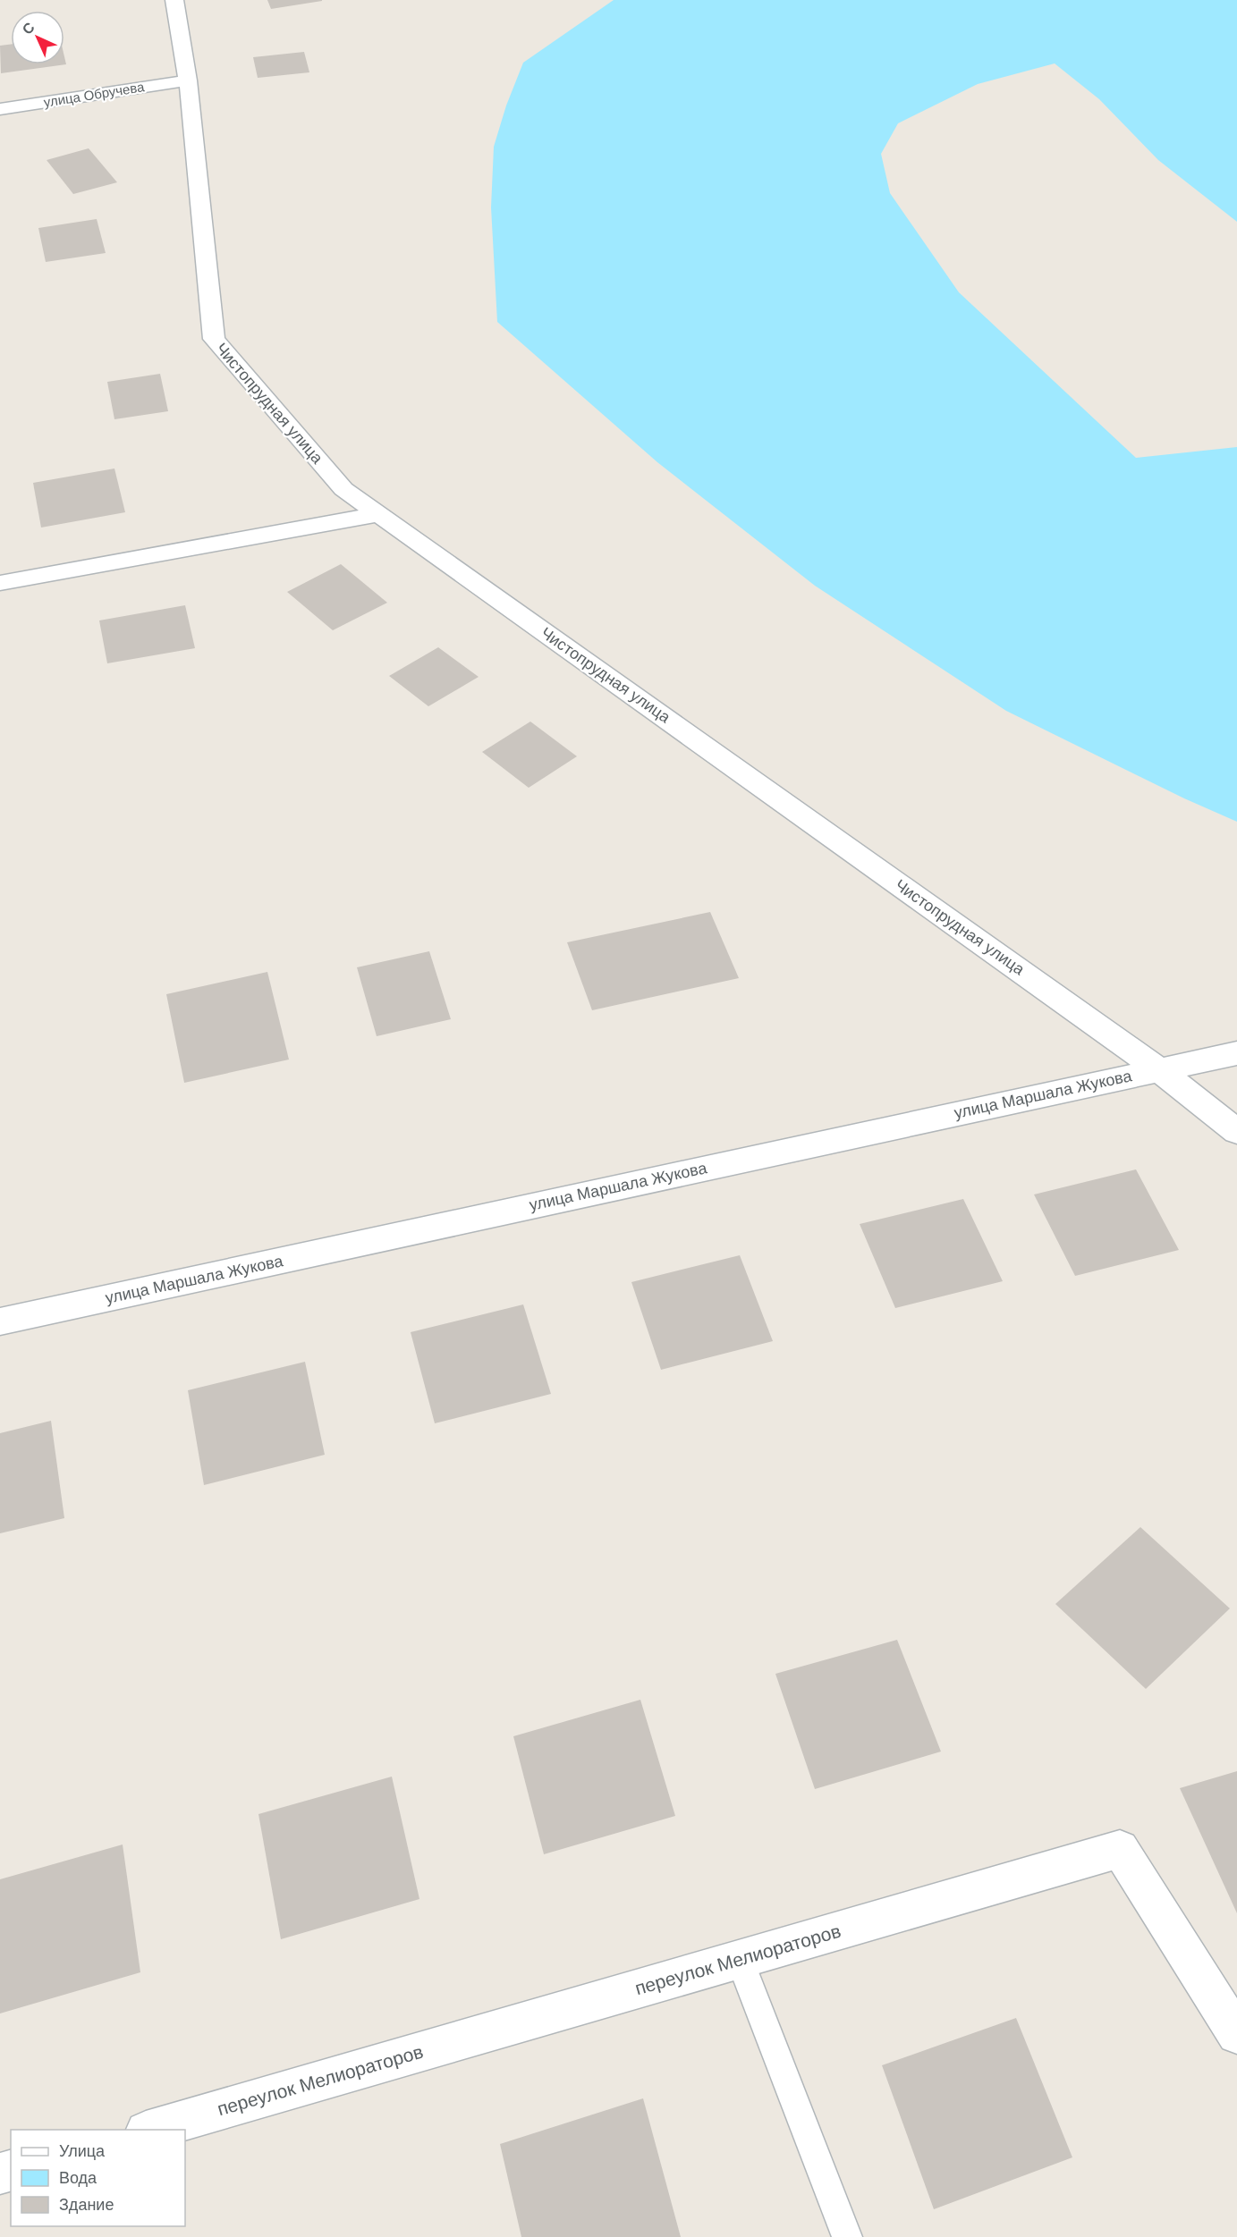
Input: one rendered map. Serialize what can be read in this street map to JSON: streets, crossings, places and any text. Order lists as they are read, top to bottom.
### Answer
{
  "streets": {
    "street": [
      "улица Обручева",
      "Чистопрудная улица",
      "улица Маршала Жукова",
      "переулок Мелиораторов"
    ]
  },
  "crossings": [
    ["улица Обручева", "Чистопрудная улица"],
    ["Чистопрудная улица", "улица Маршала Жукова"]
  ],
  "legend": ["Улица", "Вода", "Здание"],
  "north": "top left"
}
